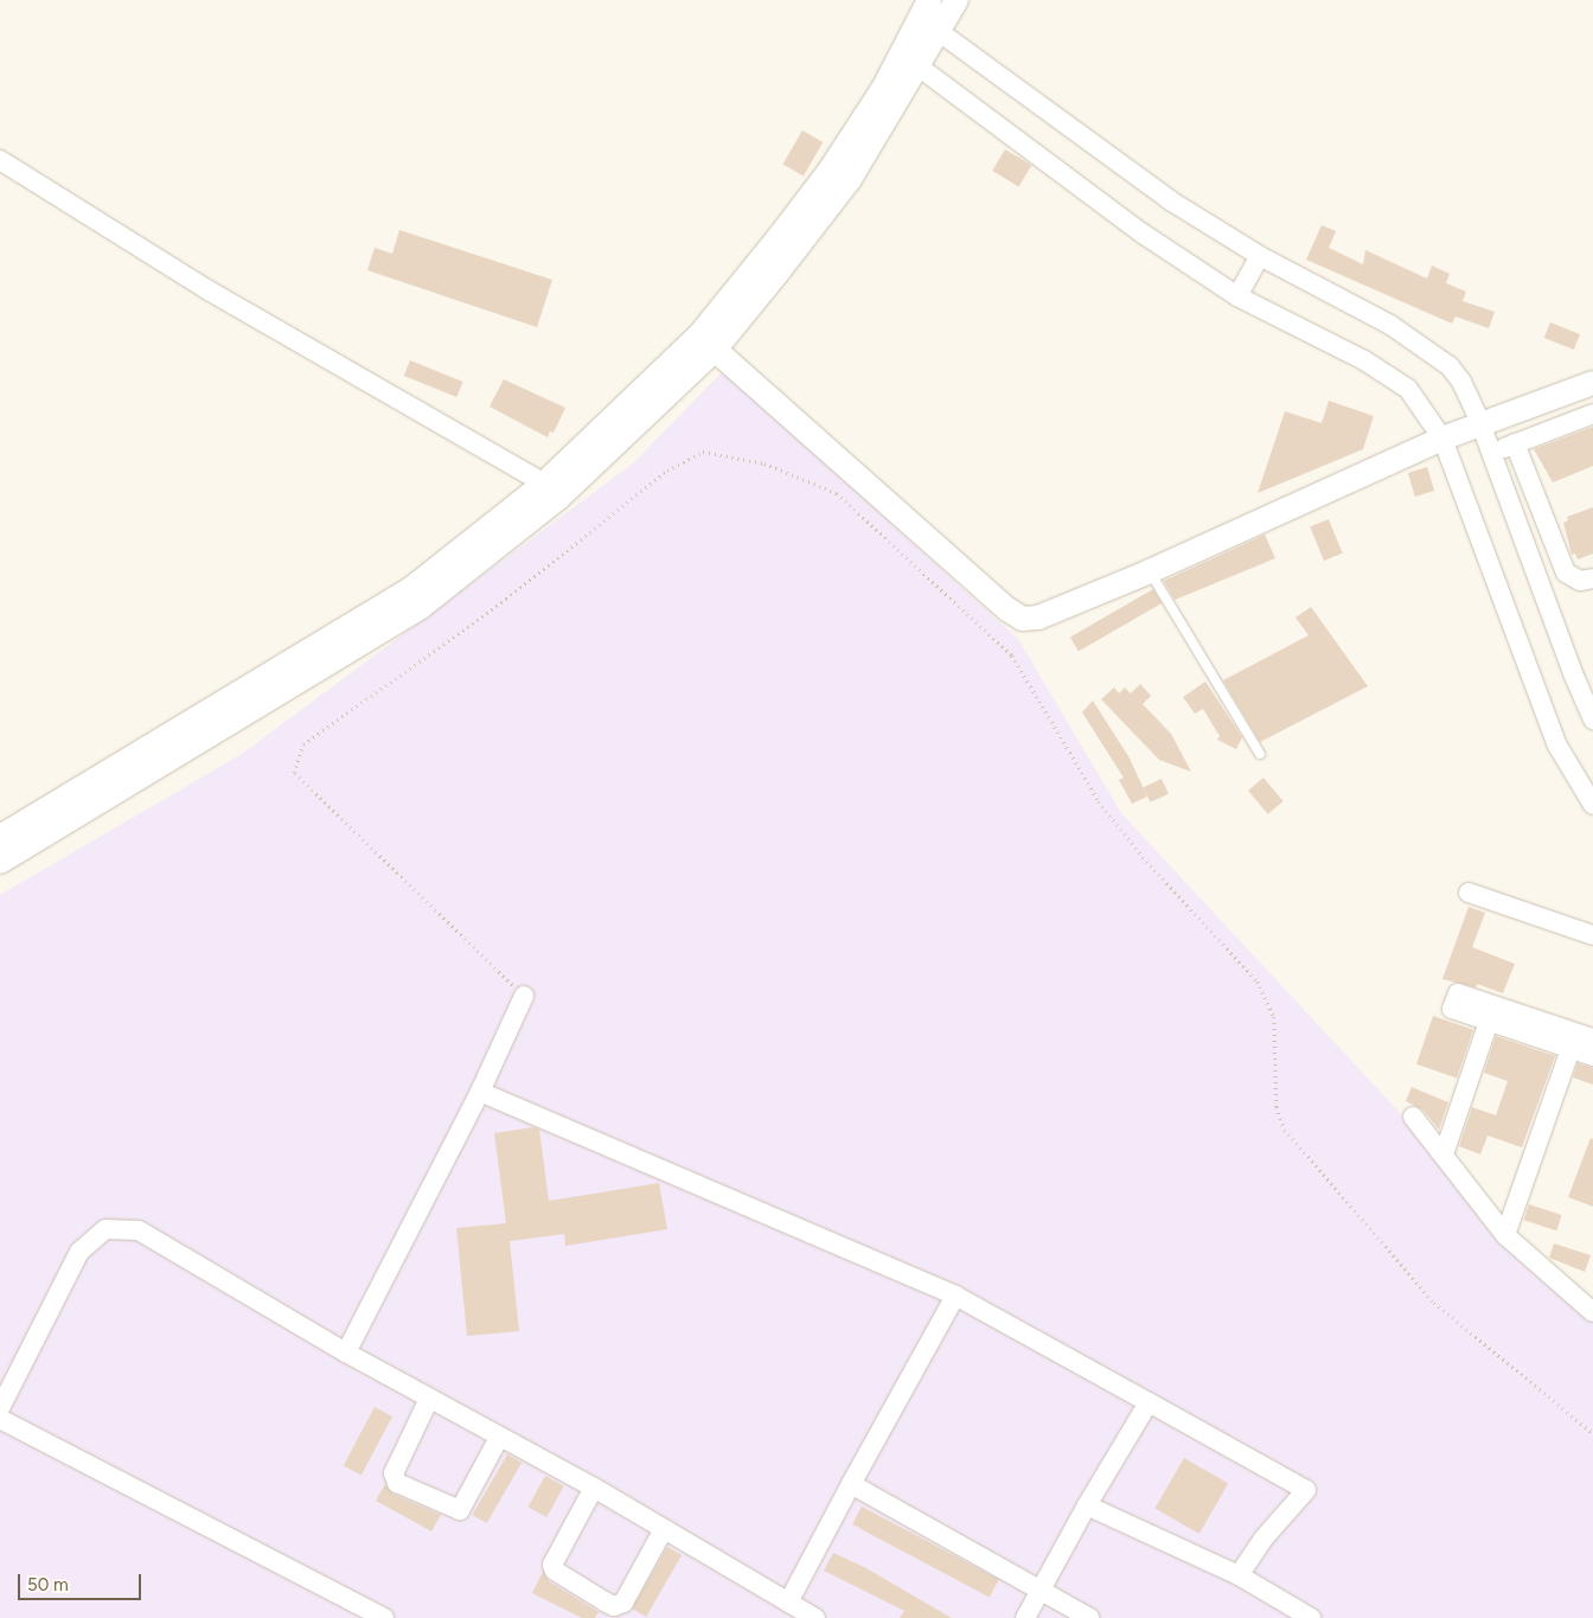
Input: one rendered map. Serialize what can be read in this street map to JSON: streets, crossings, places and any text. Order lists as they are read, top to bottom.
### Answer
{
  "scale_bar": "50 m"
}
